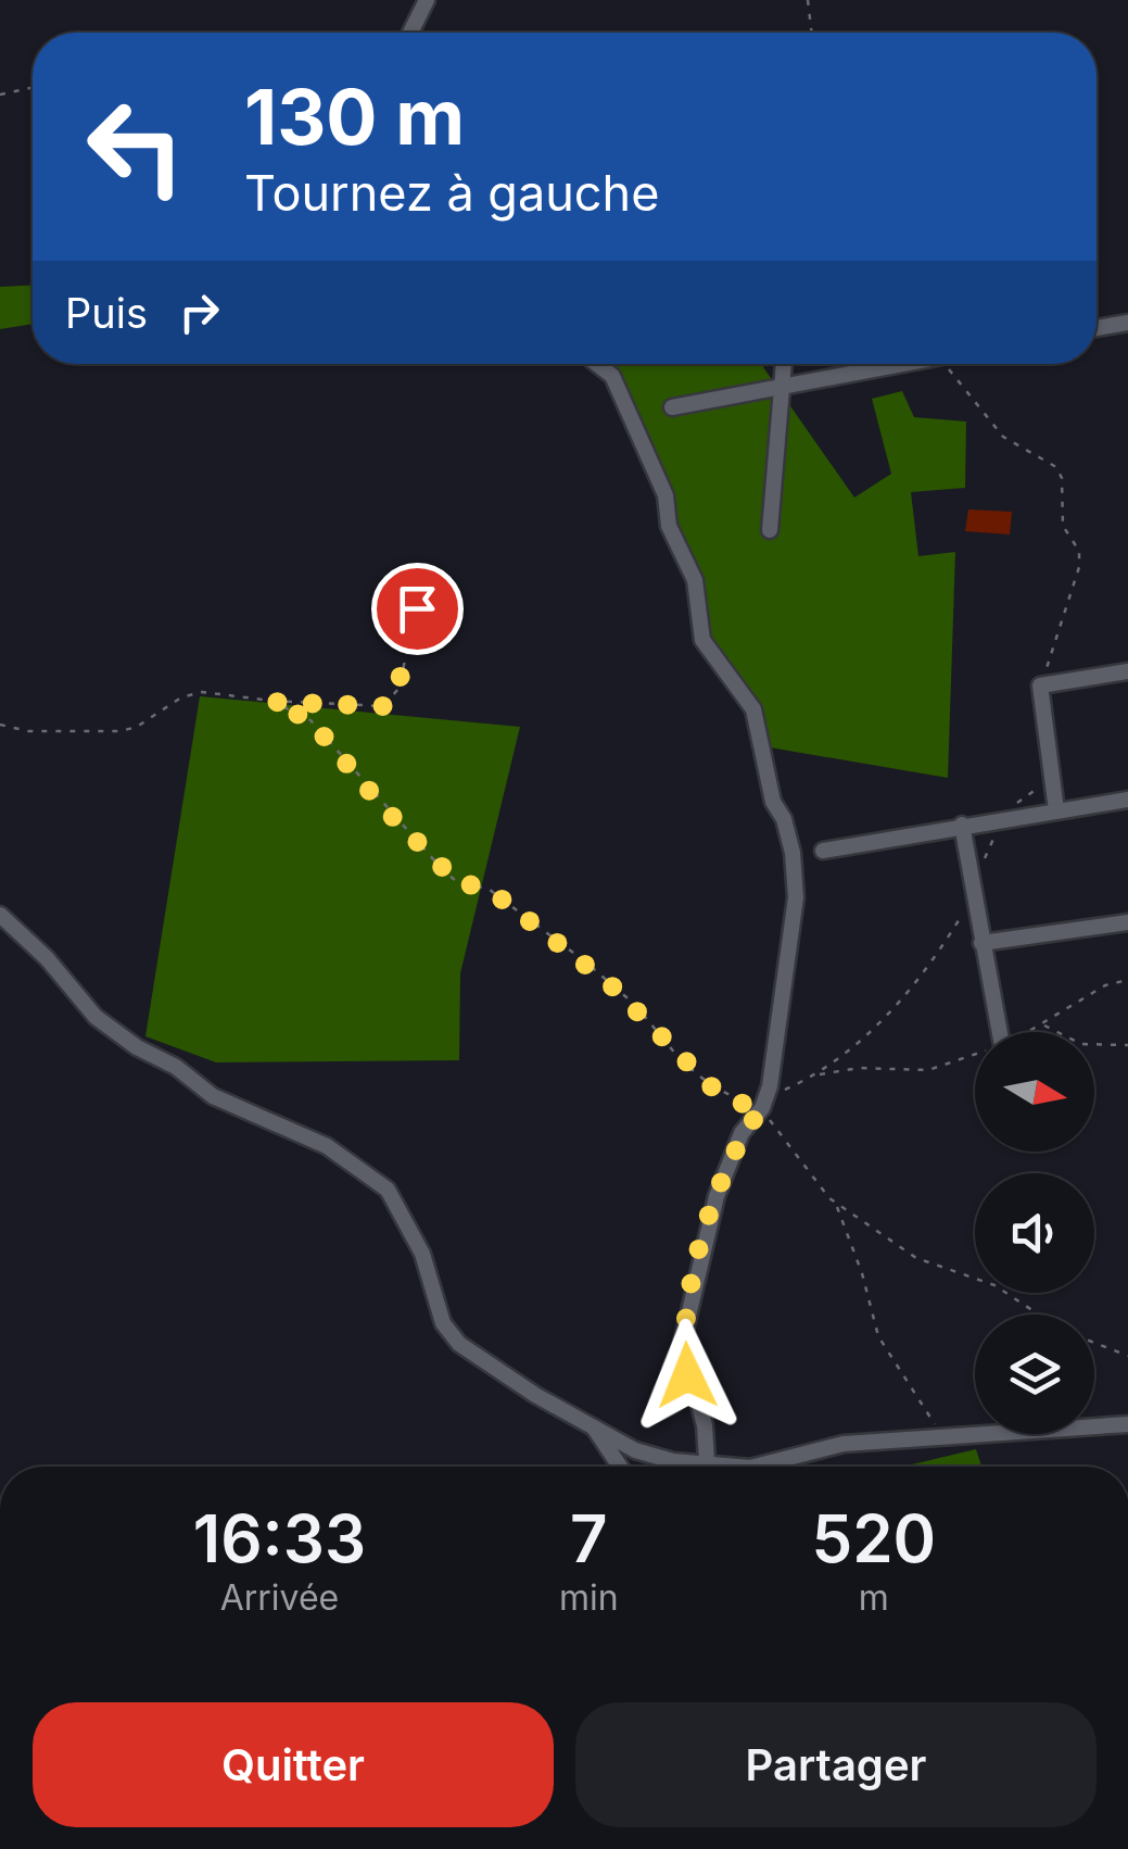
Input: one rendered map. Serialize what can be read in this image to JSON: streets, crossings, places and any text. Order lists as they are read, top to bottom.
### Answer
{
  "north": "right",
  "page": {
    "turn": ["130 m", "Tournez à gauche"],
    "then": "Puis",
    "eta": [
      "16:33",
      "Arrivée",
      "7",
      "min",
      "520",
      "m"
    ],
    "buttons": ["Quitter", "Partager"]
  }
}
